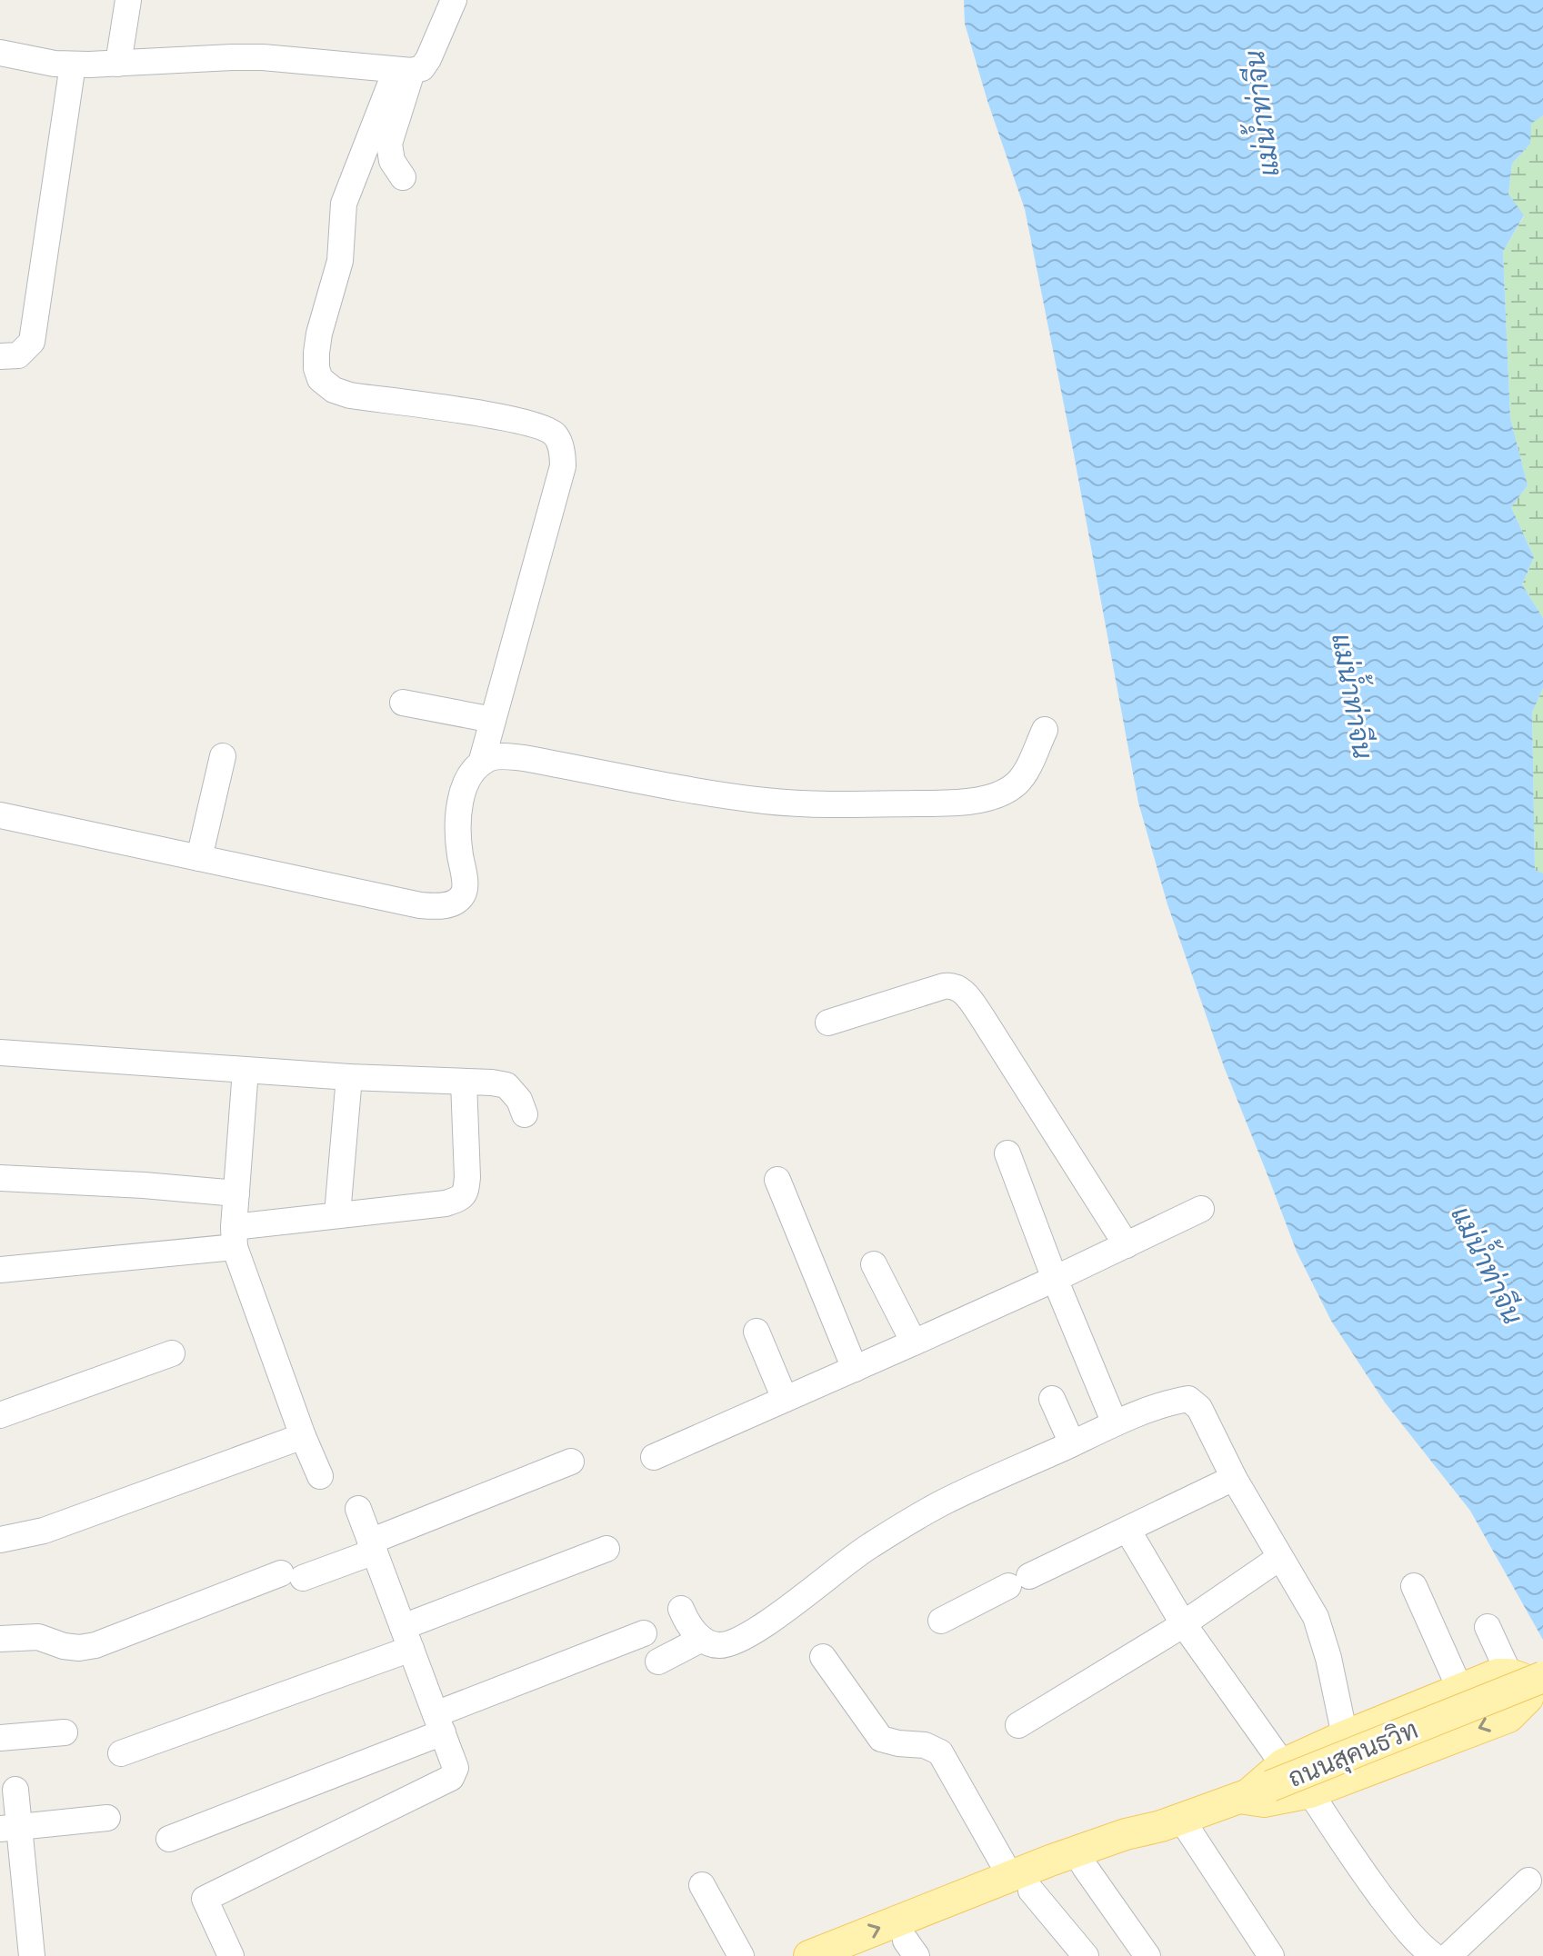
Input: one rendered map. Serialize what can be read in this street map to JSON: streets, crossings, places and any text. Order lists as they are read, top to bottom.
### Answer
{
  "streets": {
    "main road": ["ถนนสุคนธวิท"]
  },
  "water": ["แม่น้ำท่าจีน"]
}
